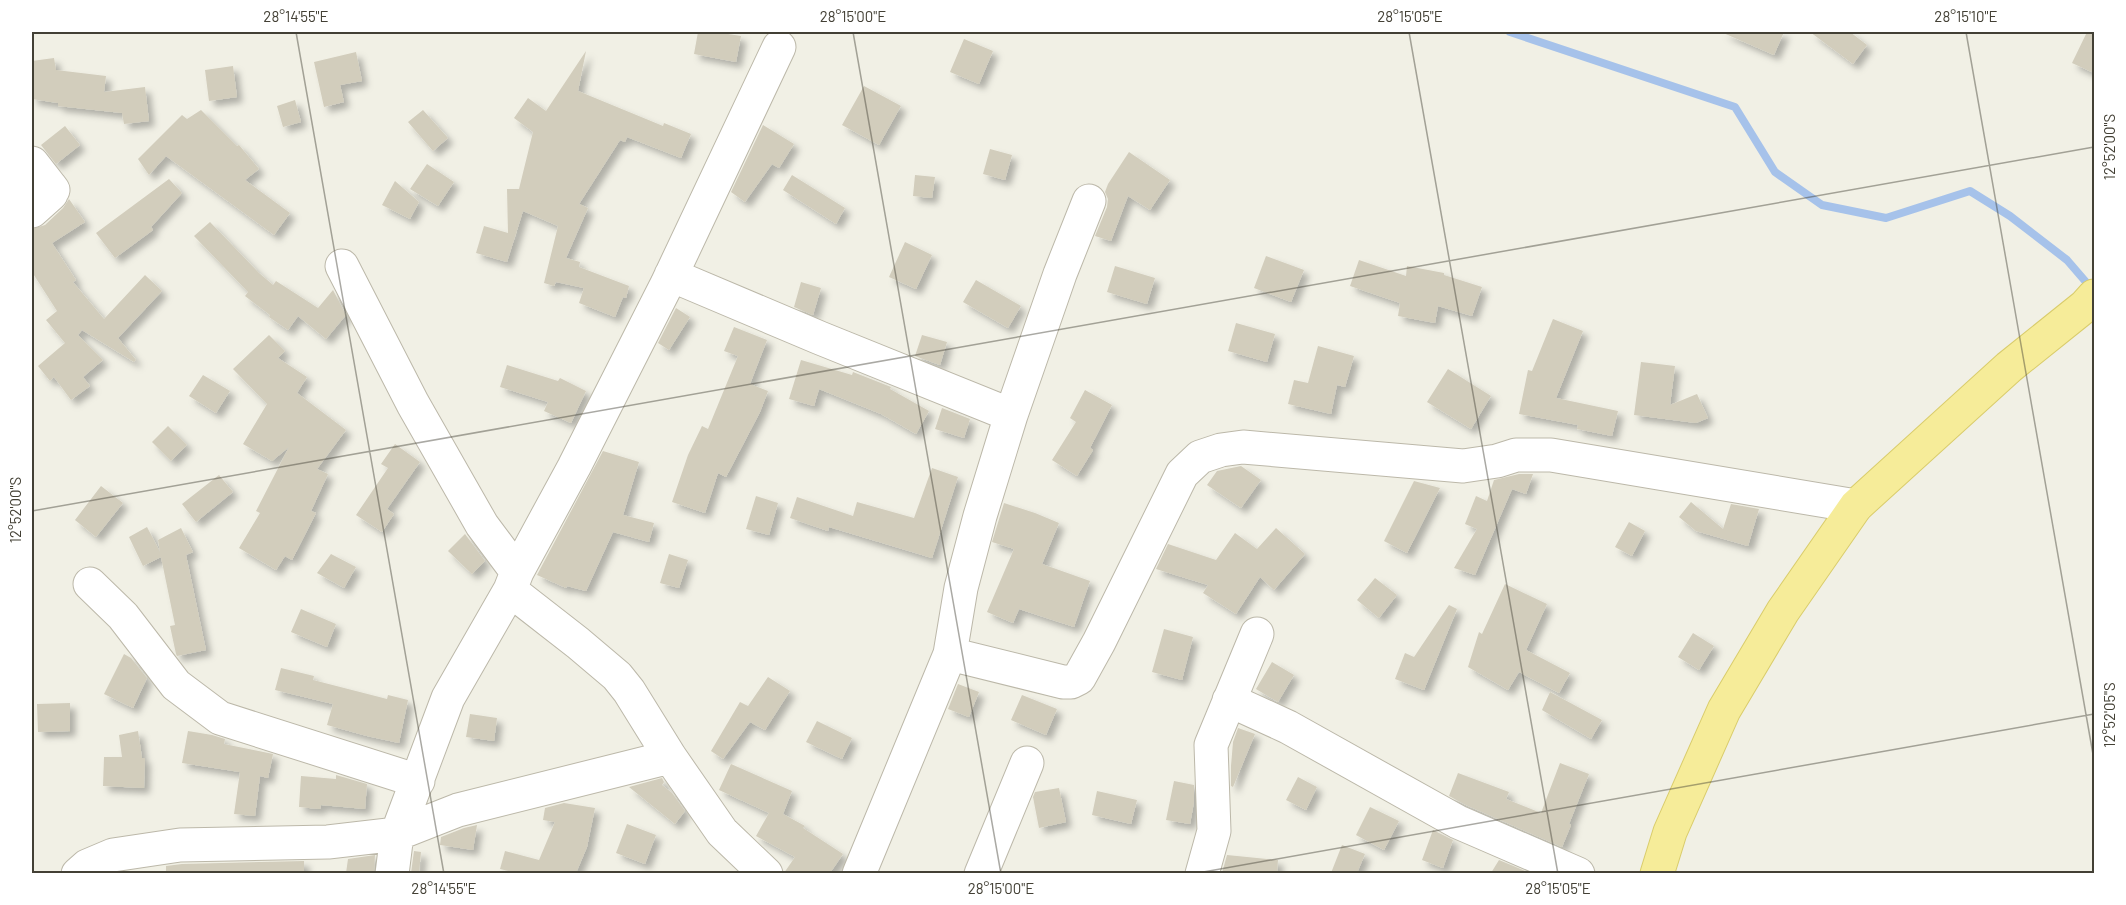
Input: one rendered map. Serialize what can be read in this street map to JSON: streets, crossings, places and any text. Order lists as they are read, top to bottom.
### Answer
{
  "coordinates": [
    "28°14'55\"E",
    "28°15'00\"E",
    "28°15'05\"E",
    "28°15'10\"E",
    "12°52'00\"S",
    "12°52'05\"S"
  ]
}
